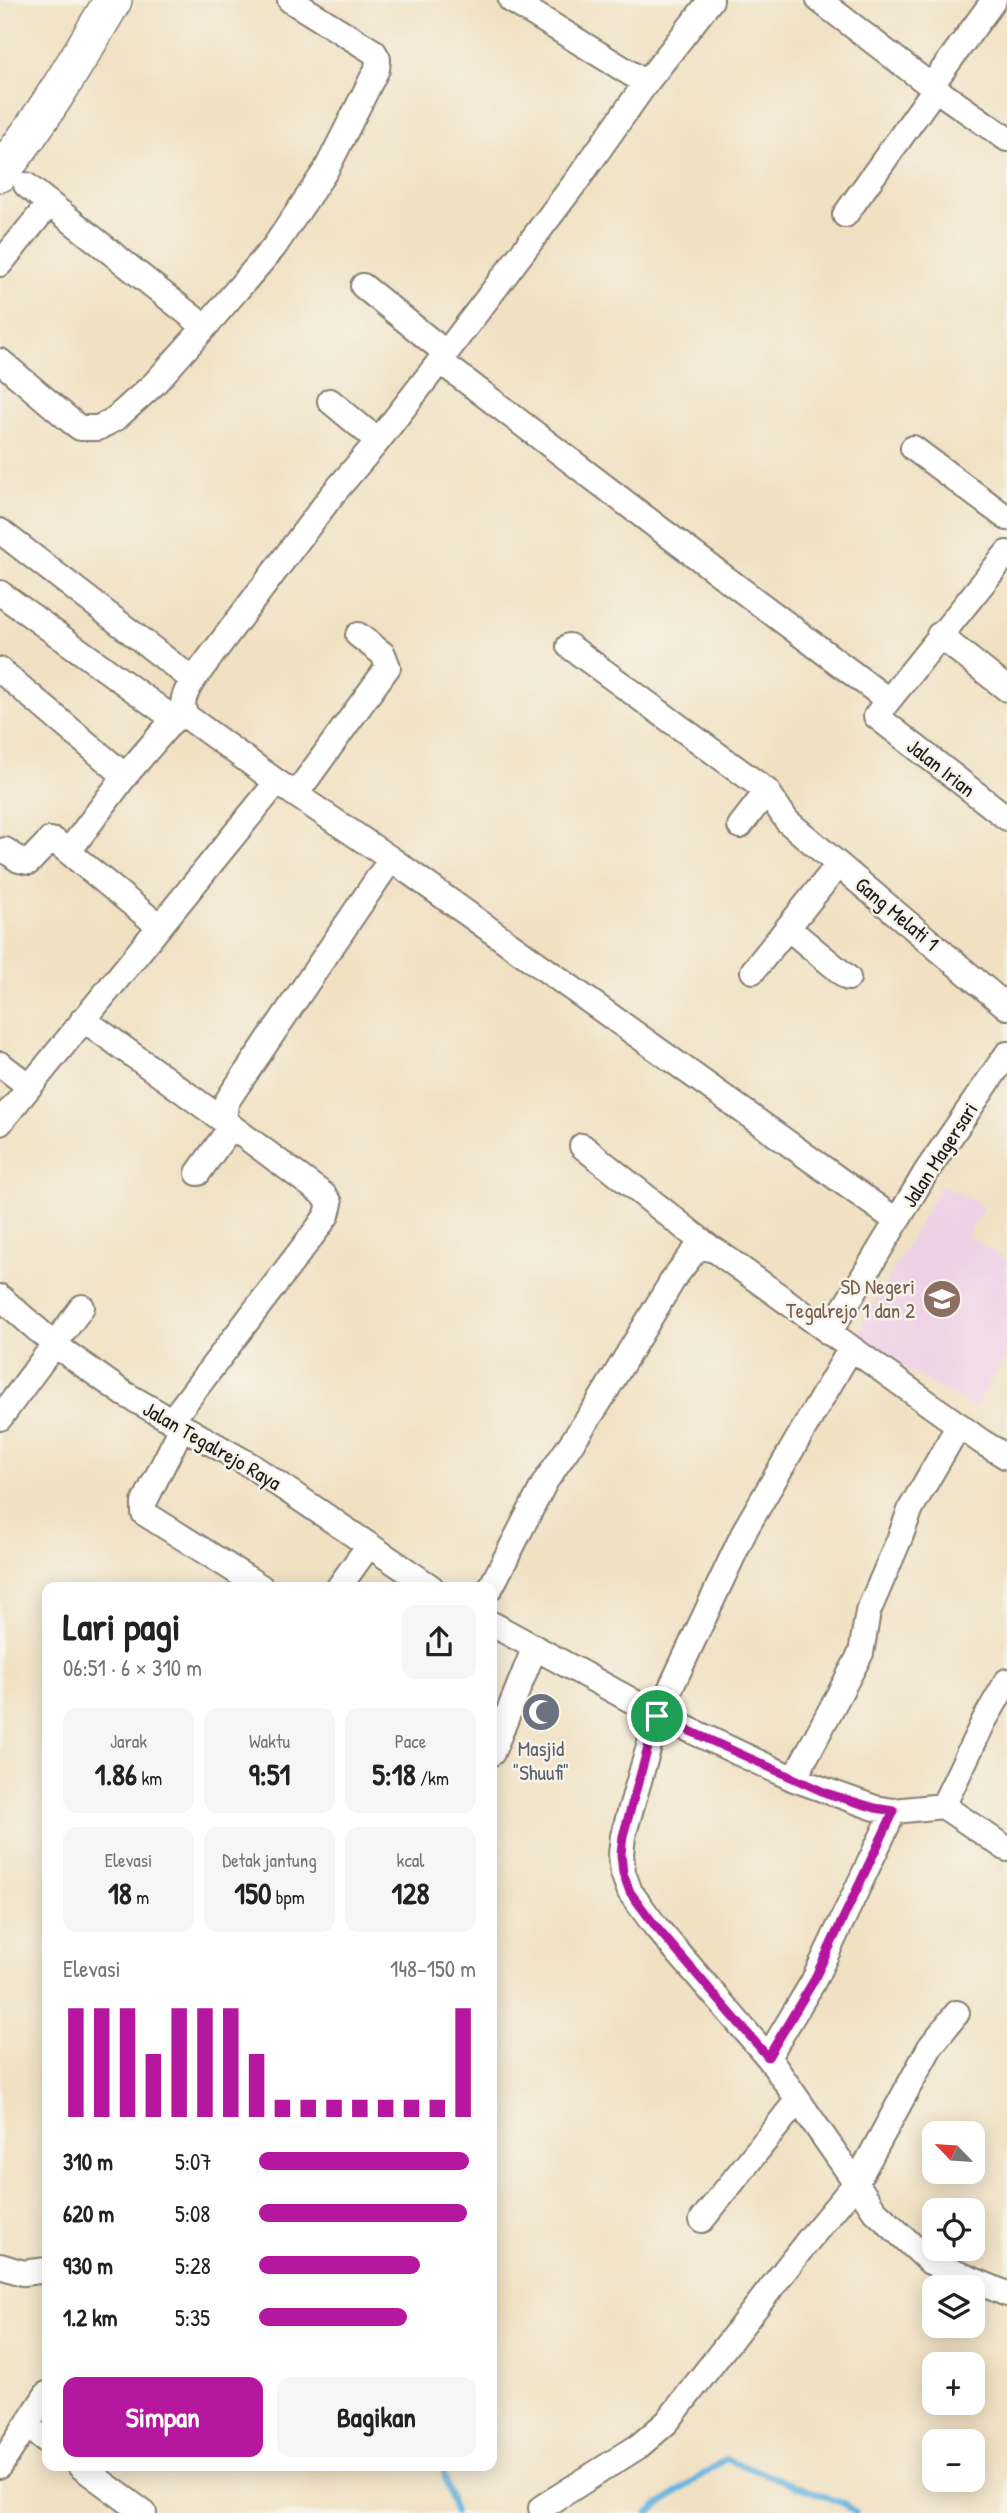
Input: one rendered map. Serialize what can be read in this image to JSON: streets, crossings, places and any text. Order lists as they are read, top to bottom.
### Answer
{
  "streets": {
    "street": [
      "Jalan Irian",
      "Gang Melati 1",
      "Jalan Magersari",
      "Jalan Tegalrejo Raya"
    ]
  },
  "places": {
    "school or university": ["SD Negeri Tegalrejo 1 dan 2"],
    "mosque": ["Masjid \"Shuufi\""]
  },
  "north": "top left",
  "page": {
    "heading": ["Lari pagi", "06:51 · 6 × 310 m"],
    "stats": [
      ["Jarak", "1.86 km"],
      ["Waktu", "9:51"],
      ["Pace", "5:18 /km"],
      ["Elevasi", "18 m"],
      ["Detak jantung", "150 bpm"],
      ["kcal", "128"]
    ],
    "chart": ["Elevasi", "148–150 m"],
    "map_buttons": ["+", "−"],
    "list": [
      {
        "name": "310 m",
        "note": "5:07"
      },
      {
        "name": "620 m",
        "note": "5:08"
      },
      {
        "name": "930 m",
        "note": "5:28"
      },
      {
        "name": "1.2 km",
        "note": "5:35"
      }
    ],
    "buttons": ["Simpan", "Bagikan"]
  }
}
